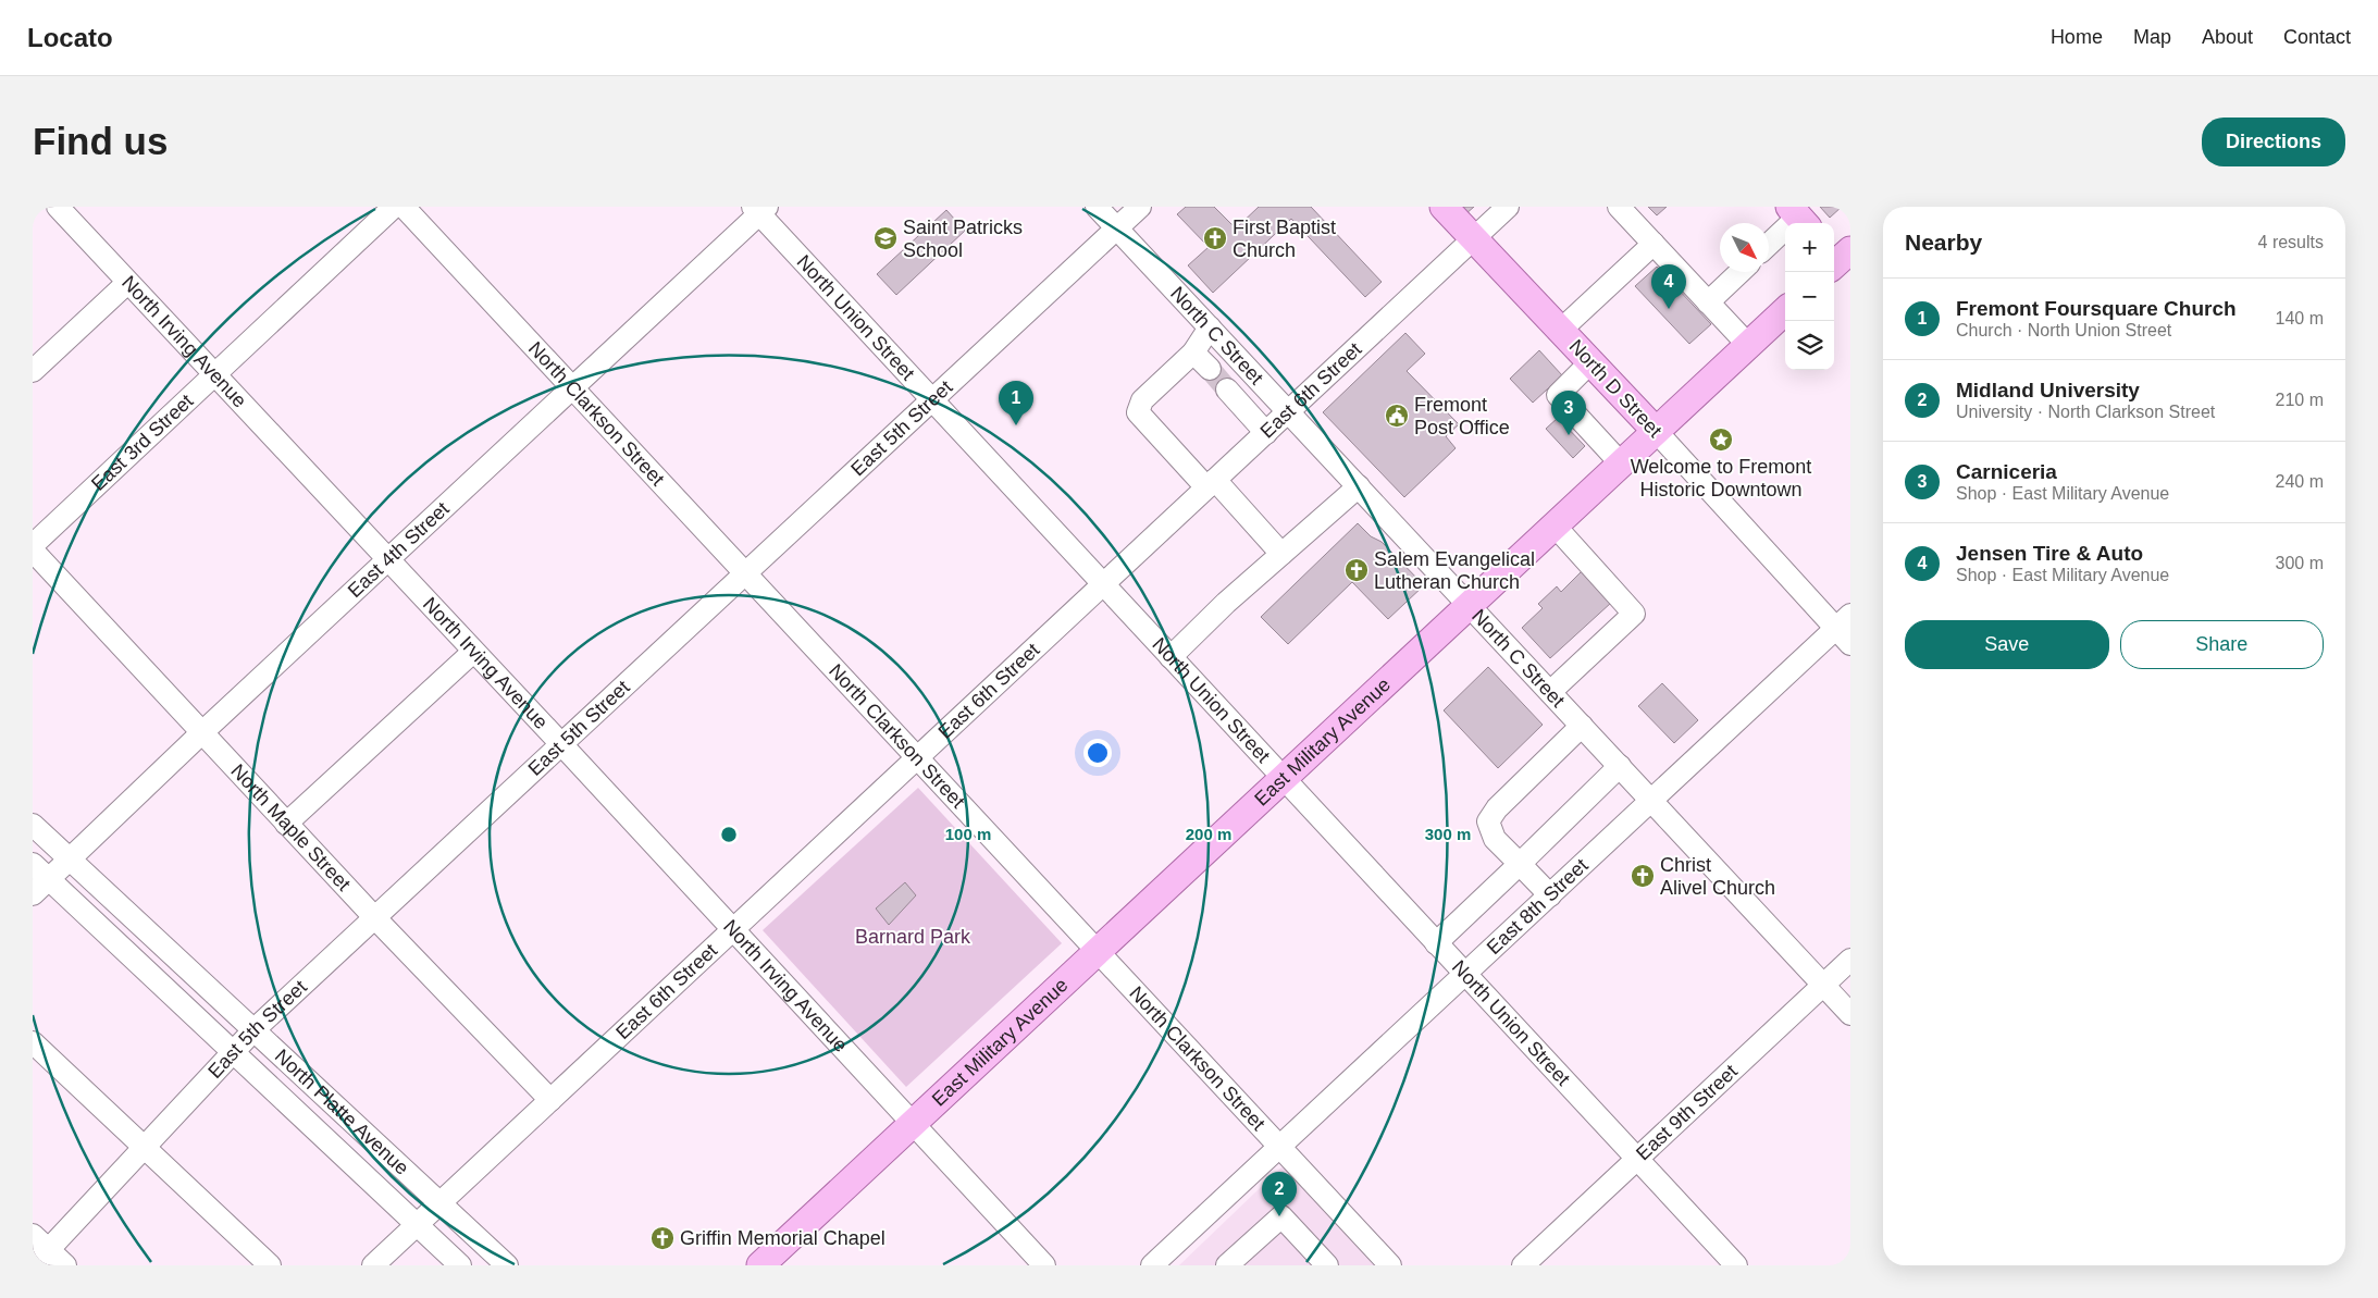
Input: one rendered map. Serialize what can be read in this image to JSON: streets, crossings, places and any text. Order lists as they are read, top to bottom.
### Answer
{
  "streets": {
    "main road": ["North D Street", "East Military Avenue"],
    "street": [
      "North Union Street",
      "North C Street",
      "North Irving Avenue",
      "East 6th Street",
      "North Clarkson Street",
      "East 5th Street",
      "East 3rd Street",
      "East 4th Street",
      "North Maple Street",
      "East 8th Street",
      "North Platte Avenue",
      "East 9th Street"
    ]
  },
  "crossings": [
    ["North Union Street", "East 6th Street"],
    ["North Union Street", "East 5th Street"],
    ["North Union Street", "East 4th Street"],
    ["North Union Street", "East Military Avenue"],
    ["North Union Street", "East 8th Street"],
    ["North Union Street", "East 9th Street"],
    ["North C Street", "East 6th Street"],
    ["North C Street", "East 5th Street"],
    ["North C Street", "East Military Avenue"],
    ["North C Street", "East 8th Street"],
    ["North C Street", "East 9th Street"],
    ["North Irving Avenue", "East 6th Street"],
    ["North Irving Avenue", "East 5th Street"],
    ["North Irving Avenue", "East 3rd Street"],
    ["North Irving Avenue", "East 4th Street"],
    ["North Irving Avenue", "East Military Avenue"],
    ["North D Street", "East 6th Street"],
    ["North D Street", "East Military Avenue"],
    ["North D Street", "East 8th Street"],
    ["East 6th Street", "North Clarkson Street"],
    ["East 6th Street", "North Maple Street"],
    ["East 6th Street", "North Platte Avenue"],
    ["North Clarkson Street", "East 5th Street"],
    ["North Clarkson Street", "East 4th Street"],
    ["North Clarkson Street", "East Military Avenue"],
    ["North Clarkson Street", "East 8th Street"],
    ["East 5th Street", "North Maple Street"],
    ["East 5th Street", "North Platte Avenue"],
    ["East 4th Street", "North Maple Street"],
    ["East 4th Street", "North Platte Avenue"]
  ],
  "parks": ["Barnard Park"],
  "places": {
    "school or university": ["Saint Patricks School"],
    "church": [
      "First Baptist Church",
      "Salem Evangelical Lutheran Church",
      "Christ Alivel Church",
      "Griffin Memorial Chapel"
    ],
    "public building": ["Fremont Post Office"],
    "place": ["Welcome to Fremont Historic Downtown"]
  },
  "north": "bottom right",
  "page": {
    "header": "Locato",
    "nav": [
      "Home",
      "Map",
      "About",
      "Contact"
    ],
    "buttons": [
      "Directions",
      ["Save", "Share"]
    ],
    "title": "Find us",
    "heading": ["Nearby", "4 results"],
    "map_buttons": ["+", "−"],
    "pins": [
      "4",
      "1",
      "3",
      "2"
    ],
    "list": [
      {
        "mark": "1",
        "name": "Fremont Foursquare Church",
        "note": "Church · North Union Street",
        "value": "140 m"
      },
      {
        "mark": "2",
        "name": "Midland University",
        "note": "University · North Clarkson Street",
        "value": "210 m"
      },
      {
        "mark": "3",
        "name": "Carniceria",
        "note": "Shop · East Military Avenue",
        "value": "240 m"
      },
      {
        "mark": "4",
        "name": "Jensen Tire & Auto",
        "note": "Shop · East Military Avenue",
        "value": "300 m"
      }
    ]
  },
  "rings": ["100 m", "200 m", "300 m"]
}
